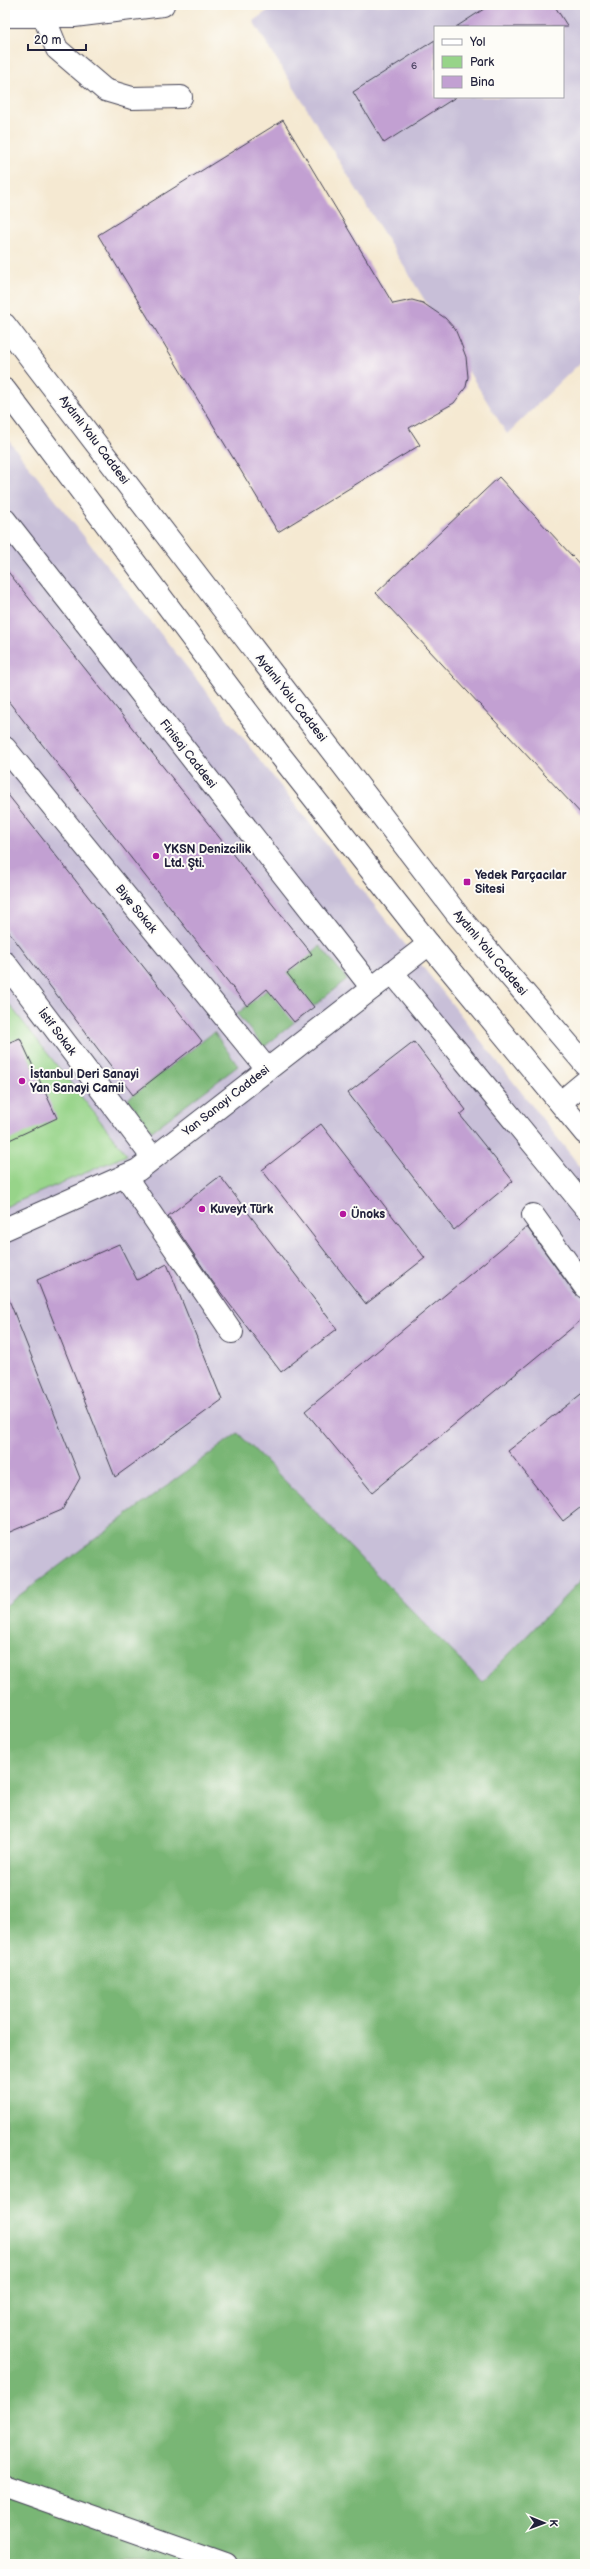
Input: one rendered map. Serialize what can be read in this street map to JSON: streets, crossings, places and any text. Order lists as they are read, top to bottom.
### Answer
{
  "streets": {
    "street": [
      "Aydınlı Yolu Caddesi",
      "Finisaj Caddesi",
      "Biye Sokak",
      "İstif Sokak",
      "Yan Sanayi Caddesi"
    ]
  },
  "crossings": [
    ["Finisaj Caddesi", "Yan Sanayi Caddesi"],
    ["Biye Sokak", "Yan Sanayi Caddesi"],
    ["İstif Sokak", "Yan Sanayi Caddesi"]
  ],
  "places": {
    "other": [
      "YKSN Denizcilik Ltd. Şti.",
      "İstanbul Deri Sanayi Yan Sanayi Camii",
      "Kuveyt Türk",
      "Ünoks"
    ],
    "transit": ["Yedek Parçacılar Sitesi"]
  },
  "house_numbers": ["6"],
  "legend": ["Yol", "Park", "Bina"],
  "scale_bar": "20 m",
  "north": "right"
}
